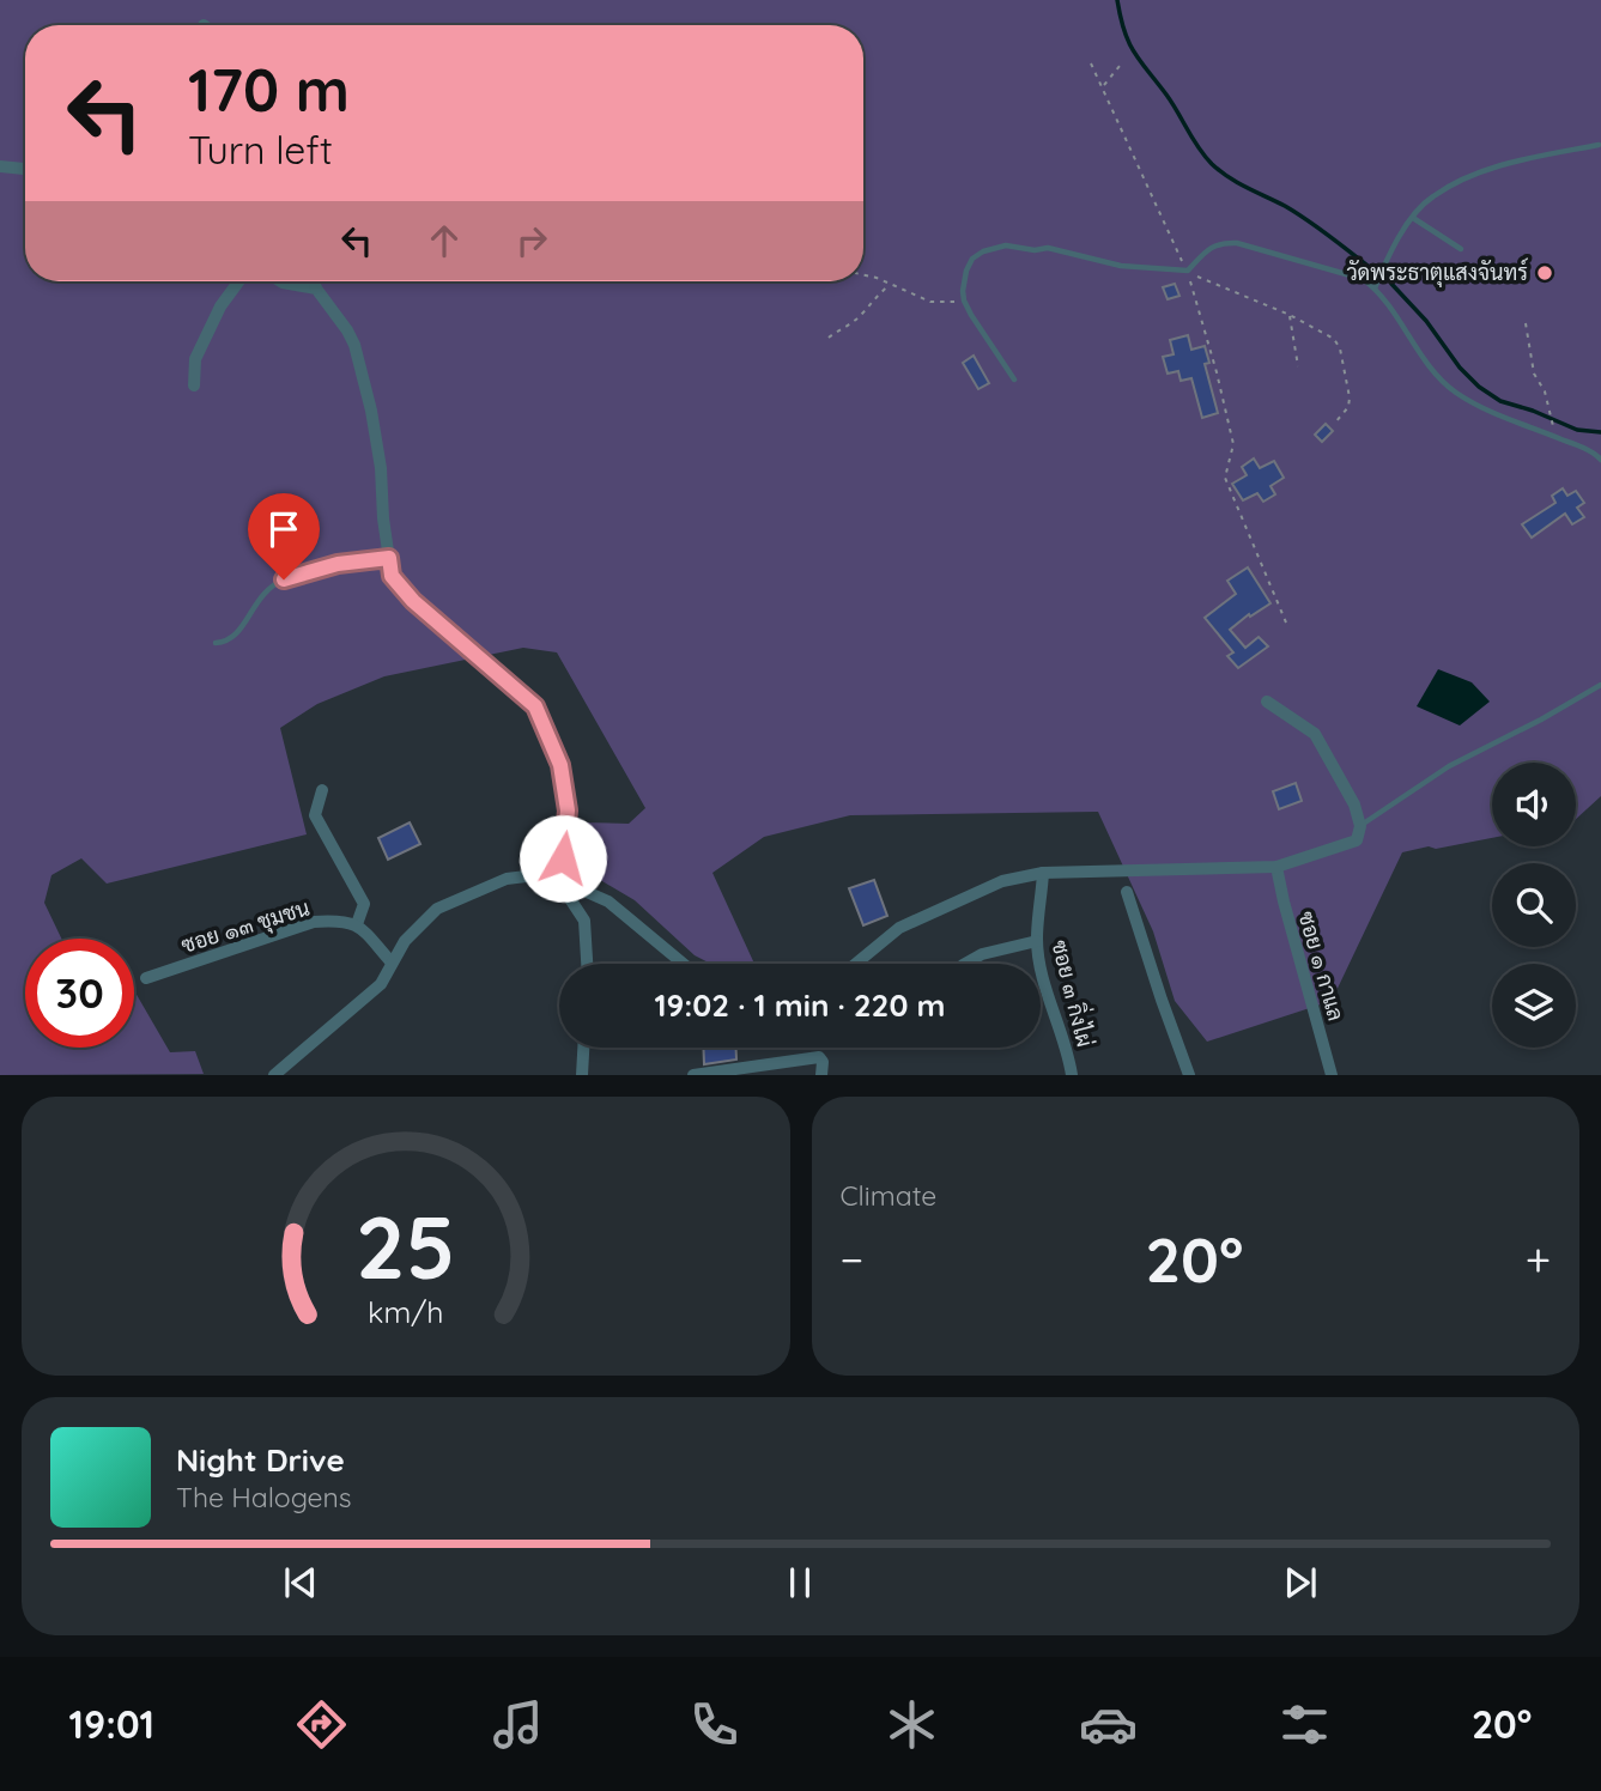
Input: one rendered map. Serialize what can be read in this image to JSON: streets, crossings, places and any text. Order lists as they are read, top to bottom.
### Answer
{
  "streets": {
    "street": ["ซอย ๑๓ ชุมชน", "ซอย ๑ กาแล", "ซอย ๓ กิ่งไผ่"]
  },
  "places": ["วัดพระธาตุแสงจันทร์"],
  "page": {
    "turn": ["170 m", "Turn left"],
    "limit": "30",
    "trip": "19:02 · 1 min · 220 m",
    "tile": "Climate",
    "heat": ["−", "20°", "+"],
    "song": ["Night Drive", "The Halogens"],
    "tabs": ["19:01", "20°"],
    "gauge": ["25", "km/h"]
  }
}
